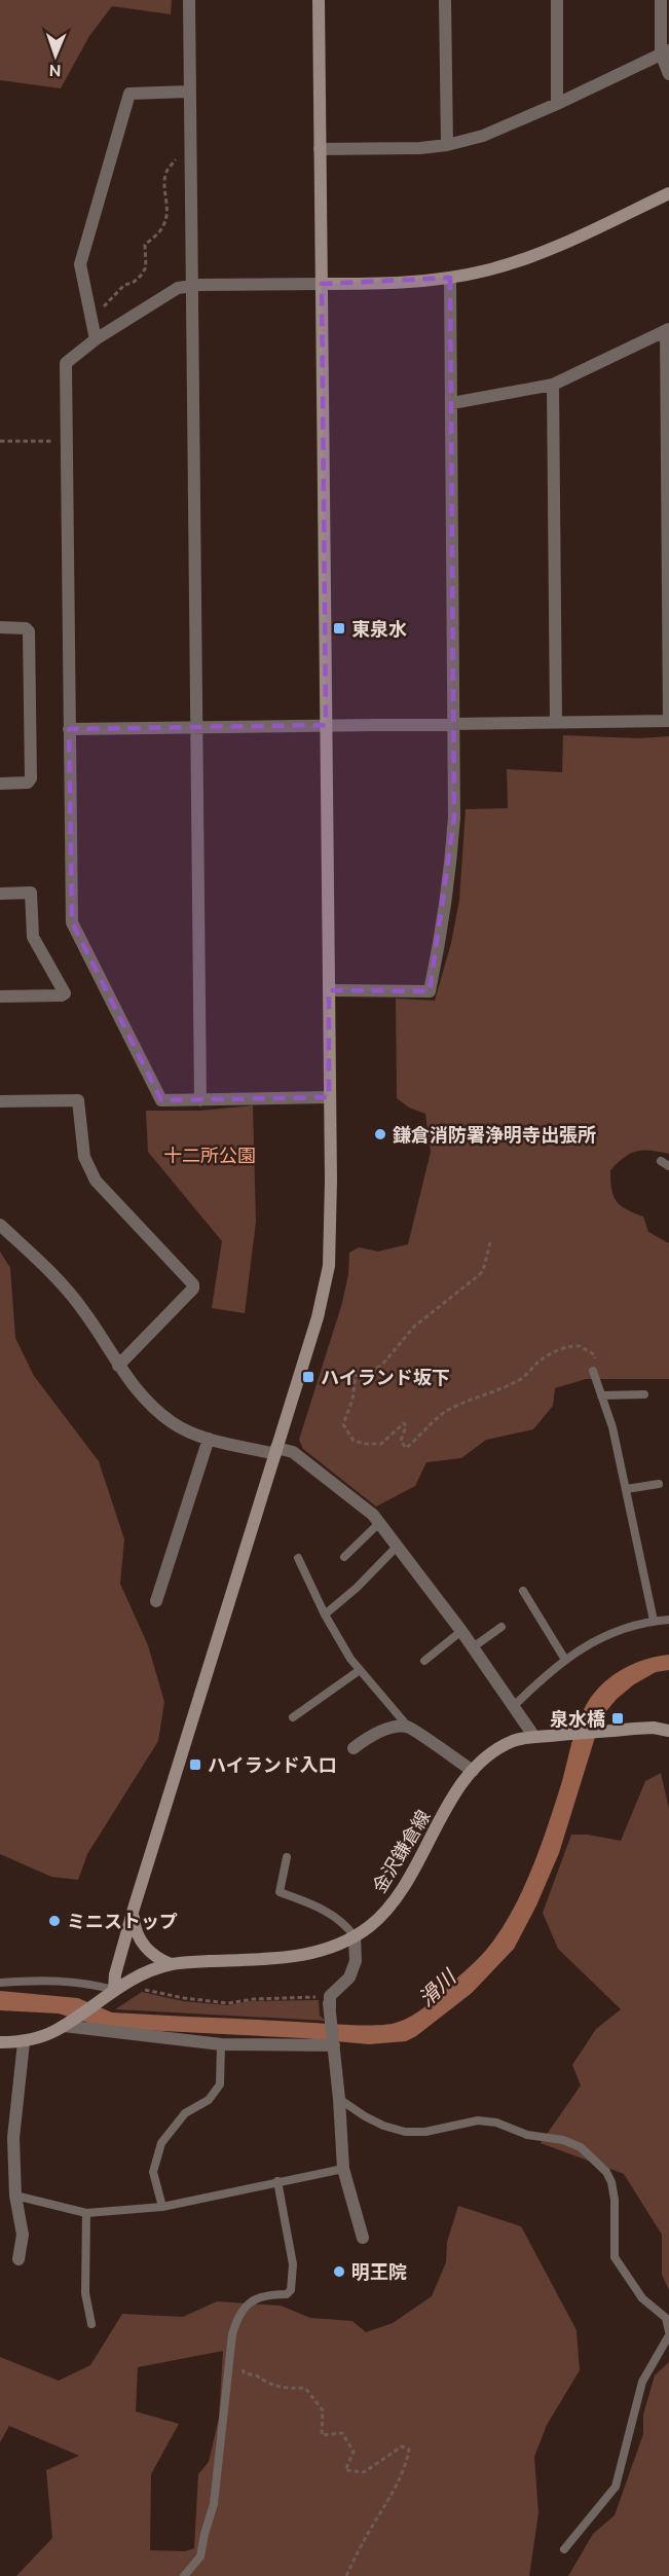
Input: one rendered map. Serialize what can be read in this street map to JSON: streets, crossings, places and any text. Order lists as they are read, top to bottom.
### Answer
{
  "streets": {
    "street": ["金沢鎌倉線"]
  },
  "water": ["滑川"],
  "parks": ["十二所公園"],
  "places": {
    "transit": [
      "東泉水",
      "ハイランド坂下",
      "泉水橋",
      "ハイランド入口"
    ],
    "other": ["鎌倉消防署浄明寺出張所", "ミニストップ", "明王院"]
  },
  "north": "bottom"
}
